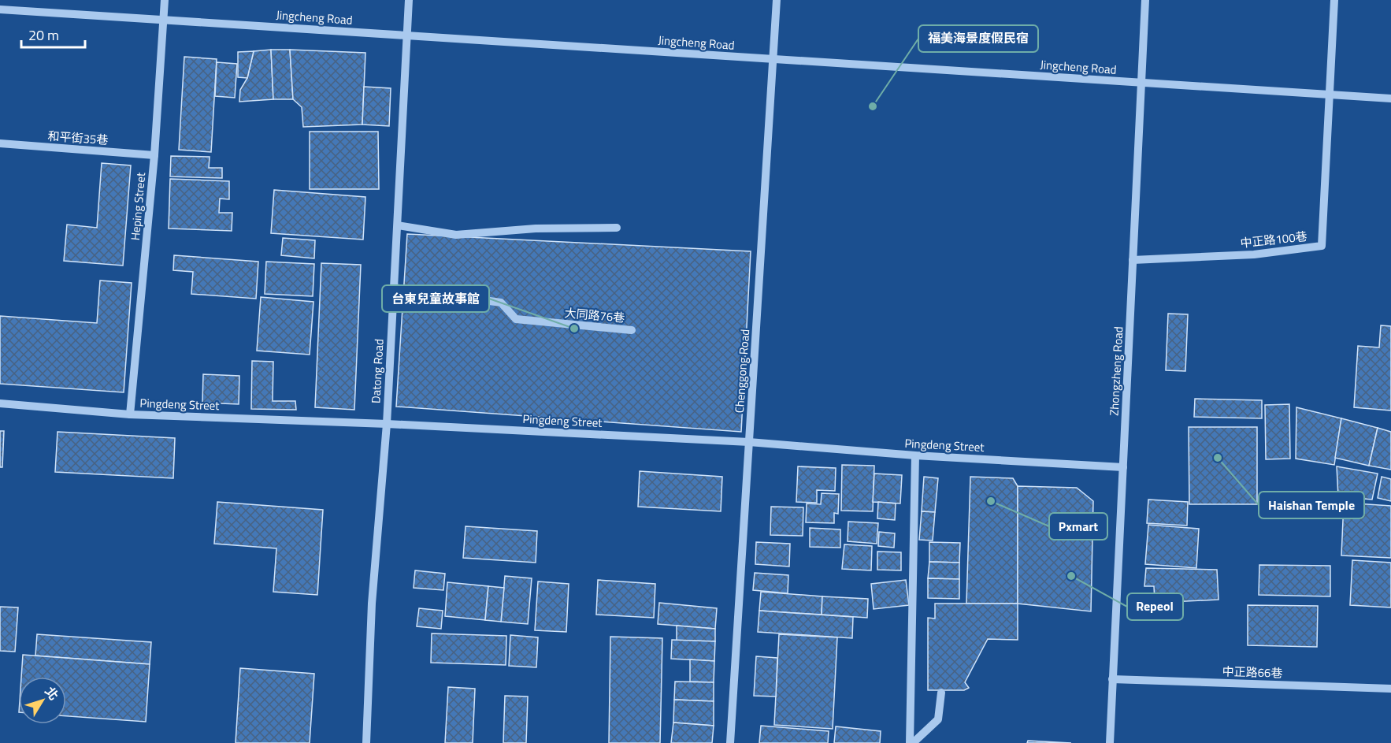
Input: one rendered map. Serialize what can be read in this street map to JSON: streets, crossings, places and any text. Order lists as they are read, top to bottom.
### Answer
{
  "streets": {
    "street": [
      "Jingcheng Road",
      "和平街35巷",
      "Heping Street",
      "中正路100巷",
      "大同路76巷",
      "Datong Road",
      "Chenggong Road",
      "Zhongzheng Road",
      "Pingdeng Street",
      "中正路66巷"
    ]
  },
  "crossings": [
    ["Jingcheng Road", "Heping Street"],
    ["Jingcheng Road", "中正路100巷"],
    ["Jingcheng Road", "Datong Road"],
    ["Jingcheng Road", "Chenggong Road"],
    ["Jingcheng Road", "Zhongzheng Road"],
    ["和平街35巷", "Heping Street"],
    ["Heping Street", "Pingdeng Street"],
    ["中正路100巷", "Zhongzheng Road"],
    ["大同路76巷", "Datong Road"],
    ["Datong Road", "Pingdeng Street"],
    ["Chenggong Road", "Pingdeng Street"],
    ["Zhongzheng Road", "Pingdeng Street"],
    ["Zhongzheng Road", "中正路66巷"]
  ],
  "places": [
    "福美海景度假民宿",
    "台東兒童故事館",
    "Haishan Temple",
    "Pxmart",
    "Repeol"
  ],
  "scale_bar": "20 m",
  "north": "top right"
}
